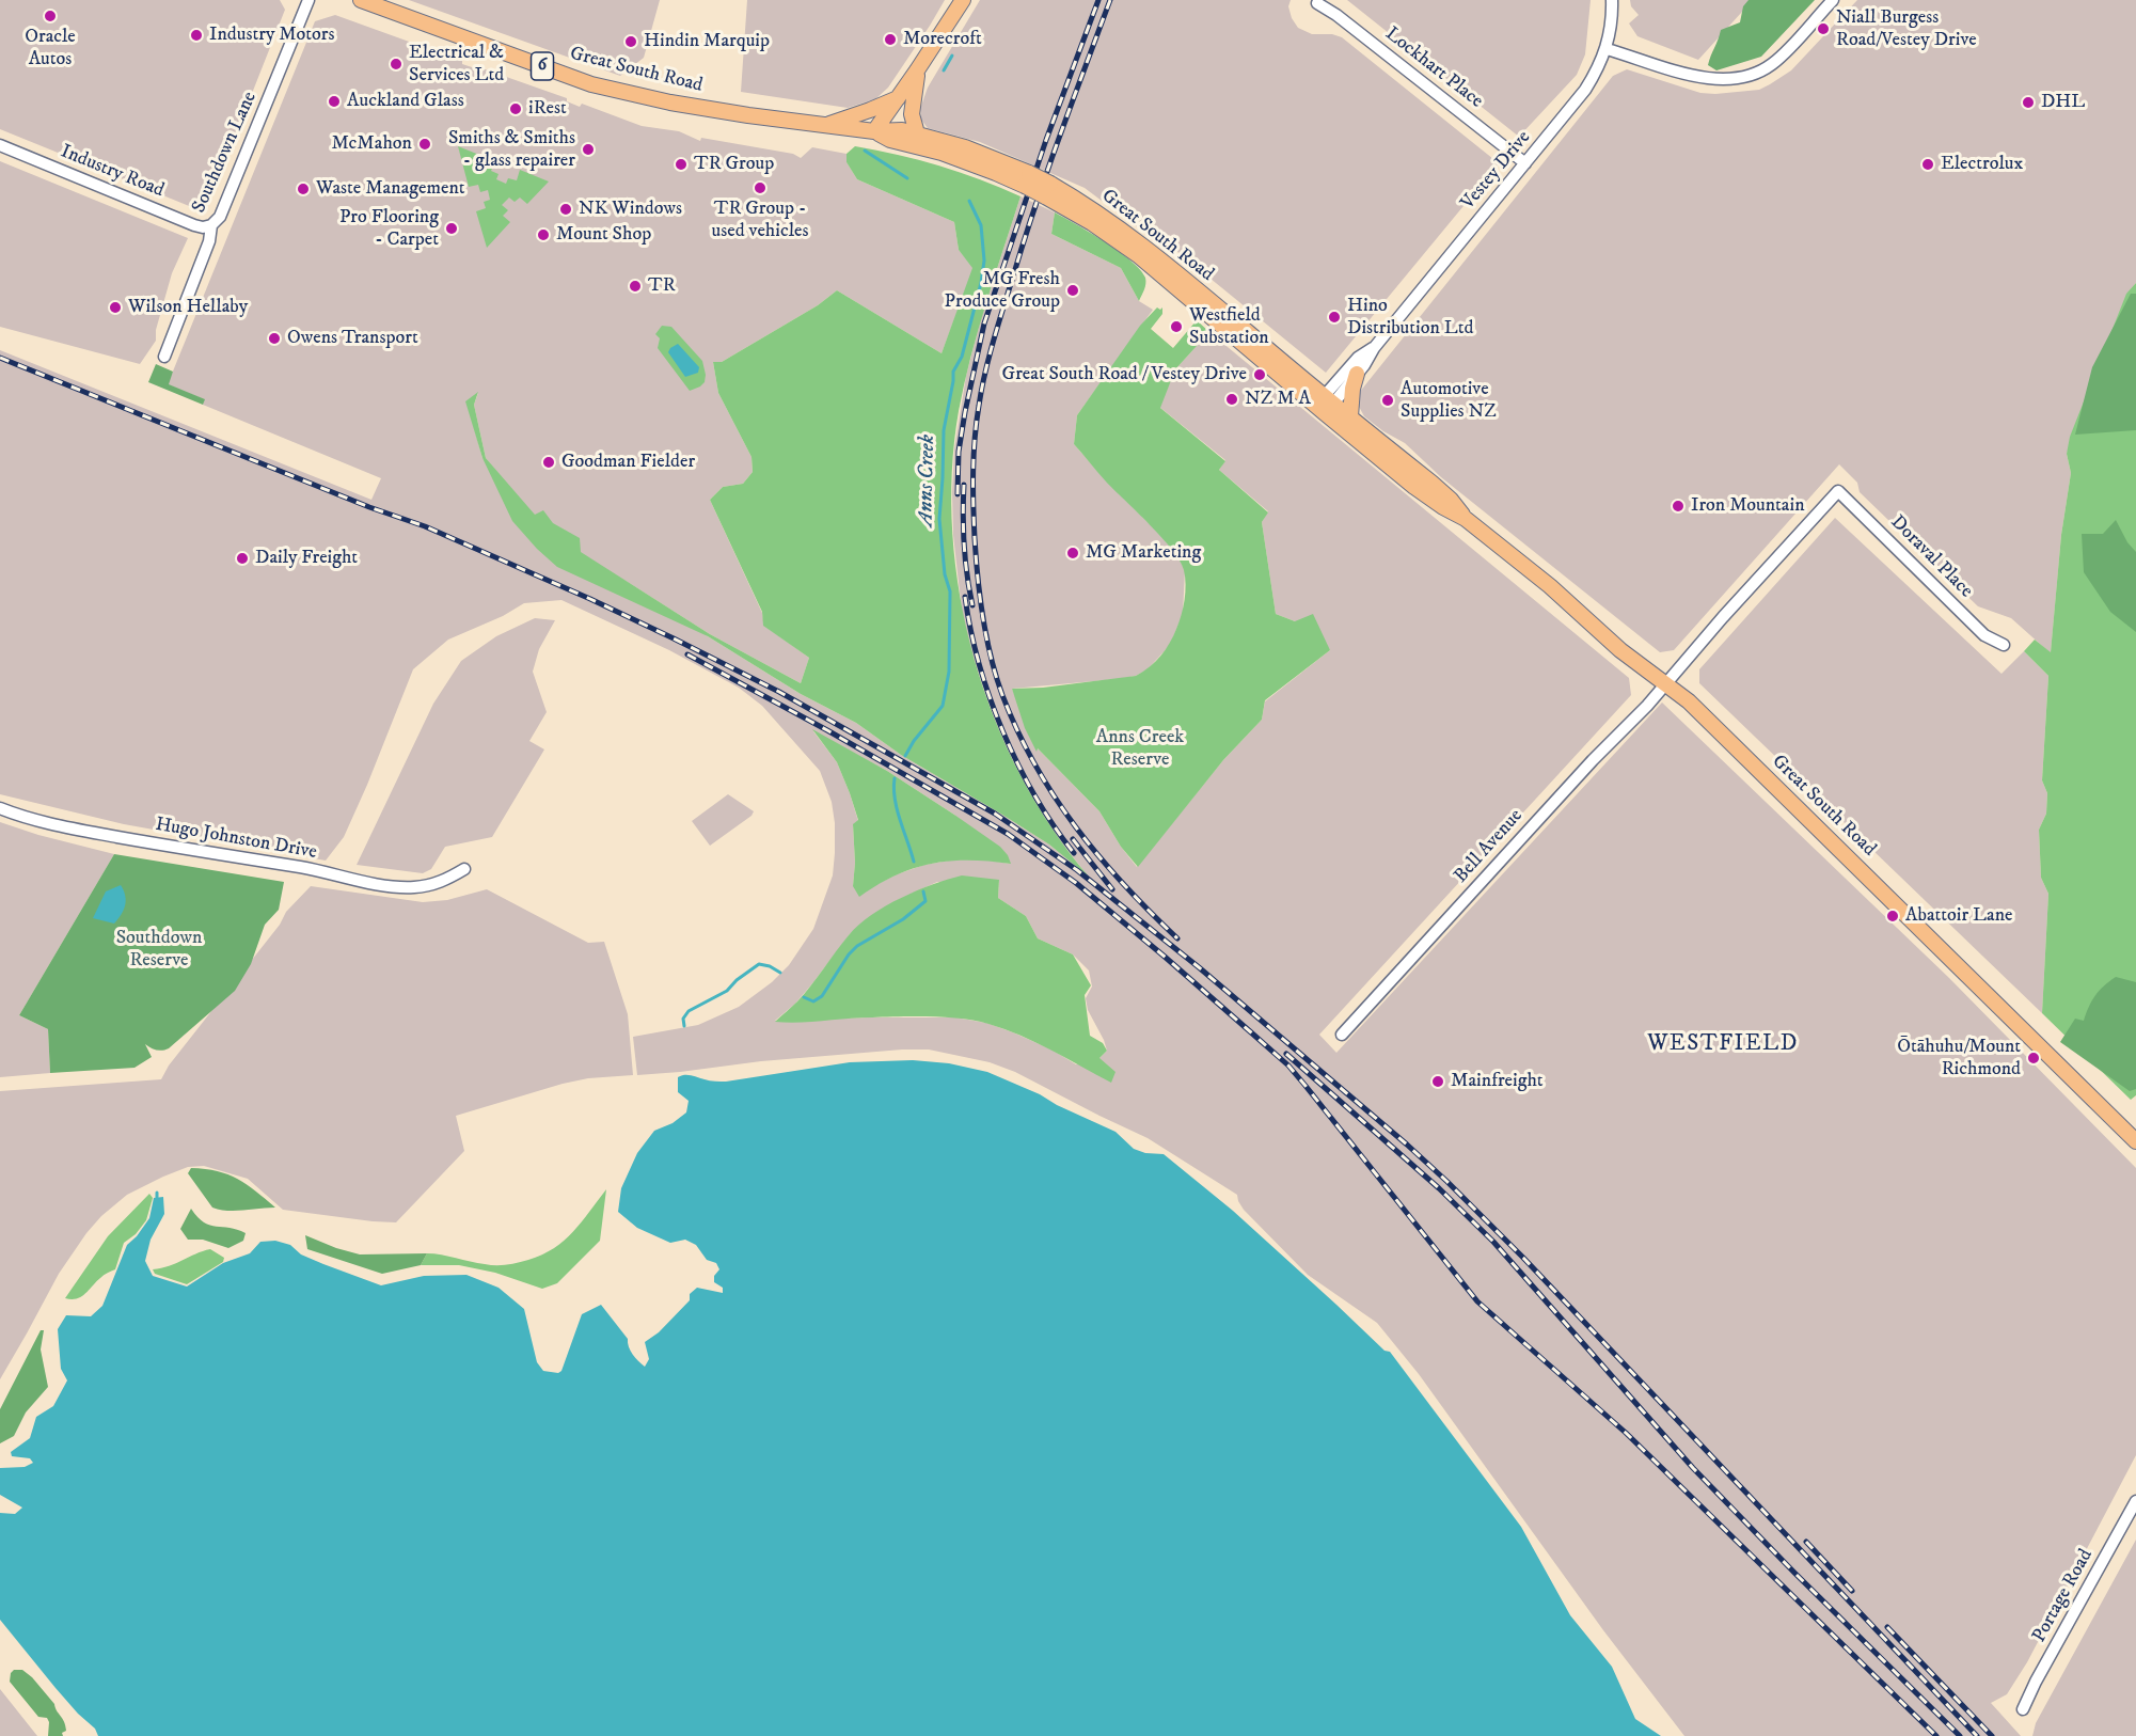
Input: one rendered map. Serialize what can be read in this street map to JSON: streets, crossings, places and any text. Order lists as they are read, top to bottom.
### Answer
{
  "streets": {
    "main road": ["6", "Great South Road"],
    "street": [
      "Lockhart Place",
      "Southdown Lane",
      "Vestey Drive",
      "Industry Road",
      "Doraval Place",
      "Hugo Johnston Drive",
      "Bell Avenue",
      "Portage Road"
    ]
  },
  "crossings": [
    ["Lockhart Place", "Vestey Drive"],
    ["Great South Road", "Vestey Drive"],
    ["Great South Road", "Bell Avenue"],
    ["Southdown Lane", "Industry Road"],
    ["Doraval Place", "Bell Avenue"]
  ],
  "districts": ["WESTFIELD"],
  "water": ["Anns Creek"],
  "parks": ["Anns Creek Reserve", "Southdown Reserve"],
  "places": [
    "Oracle Autos",
    "Niall Burgess Road/Vestey Drive",
    "Industry Motors",
    "Morecroft",
    "Hindin Marquip",
    "Electrical & Services Ltd",
    "Auckland Glass",
    "DHL",
    "iRest",
    "McMahon",
    "Smiths & Smiths - glass repairer",
    "TR Group",
    "Electrolux",
    "TR Group - used vehicles",
    "Waste Management",
    "NK Windows",
    "Pro Flooring - Carpet",
    "Mount Shop",
    "TR",
    "MG Fresh Produce Group",
    "Wilson Hellaby",
    "Hino Distribution Ltd",
    "Westfield Substation",
    "Owens Transport",
    "Great South Road / Vestey Drive",
    "NZ M A",
    "Automotive Supplies NZ",
    "Goodman Fielder",
    "Iron Mountain",
    "MG Marketing",
    "Daily Freight",
    "Abattoir Lane",
    "Ōtāhuhu/Mount Richmond",
    "Mainfreight"
  ]
}
